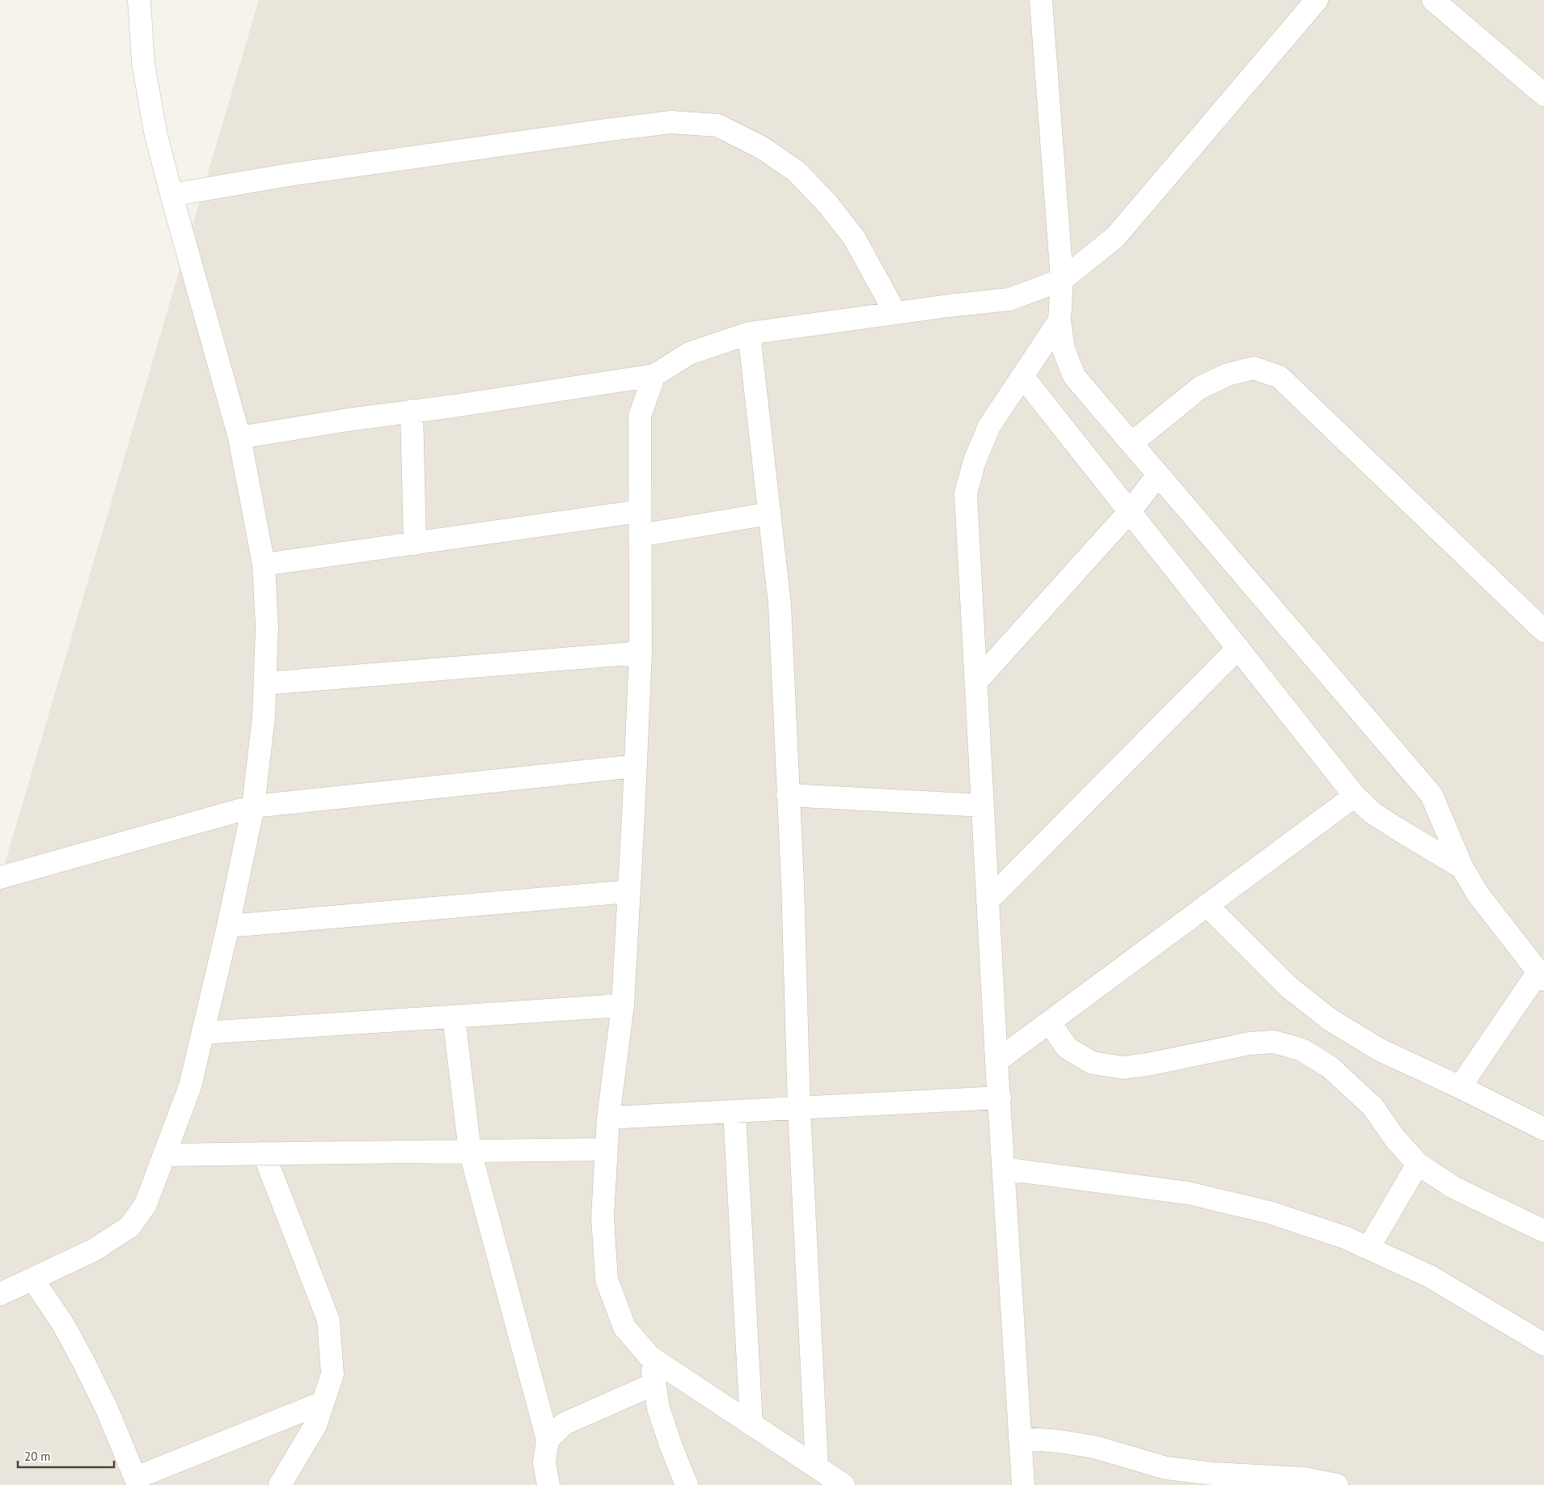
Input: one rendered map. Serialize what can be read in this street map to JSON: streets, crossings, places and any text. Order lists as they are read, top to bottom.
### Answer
{
  "scale_bar": "20 m"
}
